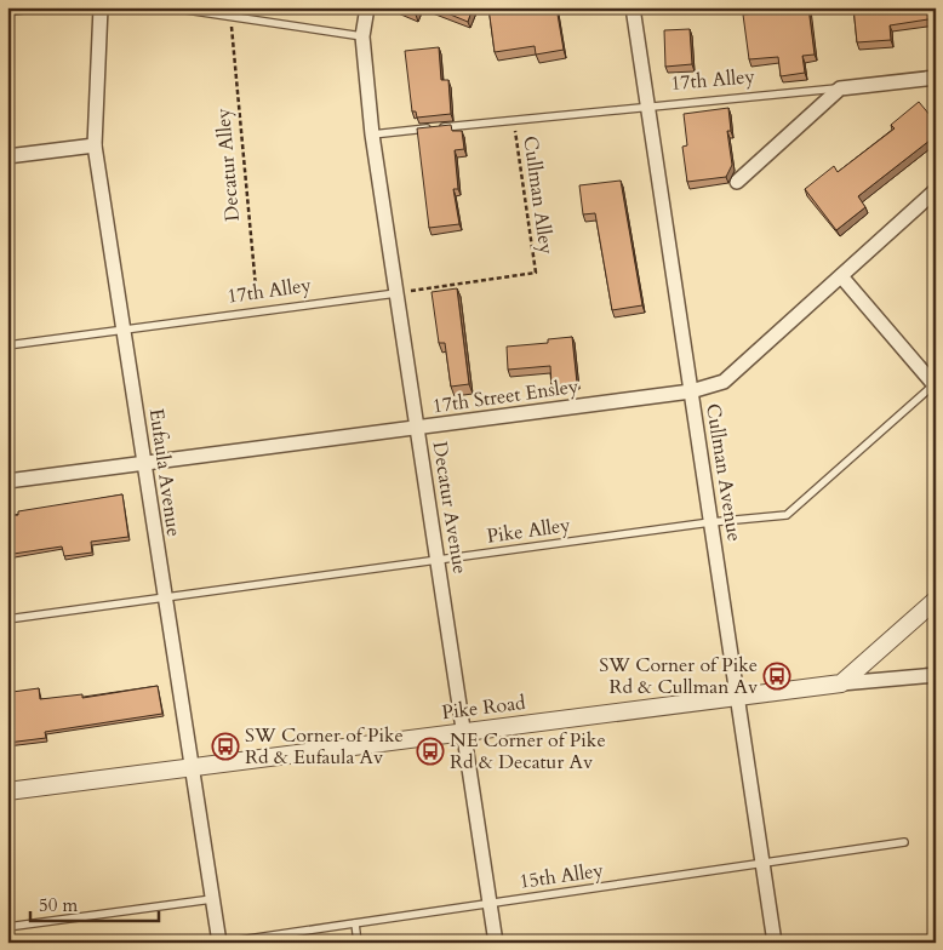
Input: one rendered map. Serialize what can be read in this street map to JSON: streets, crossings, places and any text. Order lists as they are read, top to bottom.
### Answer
{
  "streets": {
    "street": [
      "17th Alley",
      "17th Street Ensley",
      "Eufaula Avenue",
      "Cullman Avenue",
      "Decatur Avenue",
      "Pike Road"
    ],
    "lane": ["Pike Alley", "15th Alley"],
    "path": ["Decatur Alley", "Cullman Alley"]
  },
  "crossings": [
    ["17th Alley", "Decatur Alley"],
    ["17th Alley", "Cullman Alley"],
    ["17th Alley", "Eufaula Avenue"],
    ["17th Alley", "Cullman Avenue"],
    ["17th Alley", "Decatur Avenue"],
    ["Cullman Alley", "Decatur Avenue"],
    ["17th Street Ensley", "Eufaula Avenue"],
    ["17th Street Ensley", "Cullman Avenue"],
    ["17th Street Ensley", "Decatur Avenue"],
    ["Eufaula Avenue", "Pike Alley"],
    ["Eufaula Avenue", "Pike Road"],
    ["Eufaula Avenue", "15th Alley"],
    ["Cullman Avenue", "Pike Alley"],
    ["Cullman Avenue", "Pike Road"],
    ["Cullman Avenue", "15th Alley"],
    ["Decatur Avenue", "Pike Alley"],
    ["Decatur Avenue", "Pike Road"],
    ["Decatur Avenue", "15th Alley"]
  ],
  "places": {
    "bus stop": ["SW Corner of Pike Rd & Cullman Av", "SW Corner of Pike Rd & Eufaula Av", "NE Corner of Pike Rd & Decatur Av"]
  },
  "scale_bar": "50 m"
}
